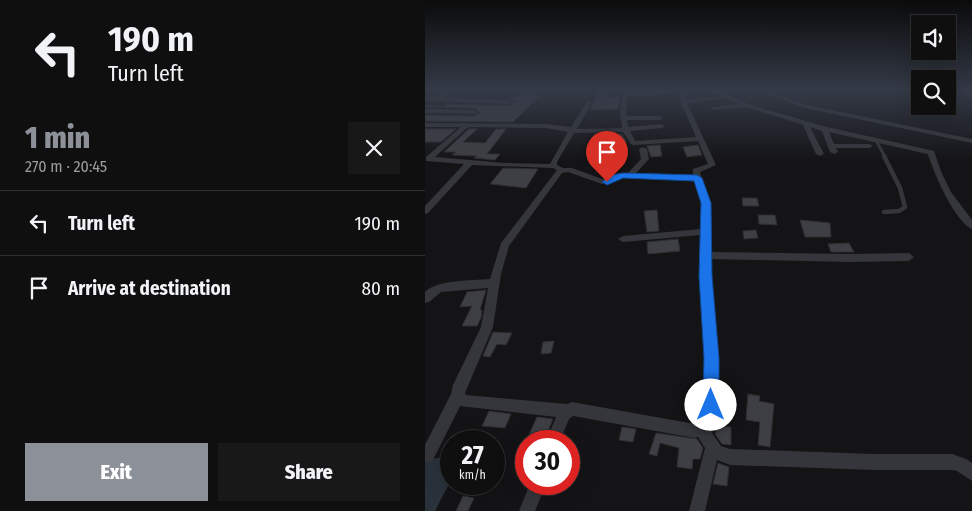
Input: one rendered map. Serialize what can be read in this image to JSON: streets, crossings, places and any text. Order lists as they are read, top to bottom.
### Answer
{
  "page": {
    "turn": ["190 m", "Turn left"],
    "heading": ["1 min", "270 m · 20:45"],
    "list": [
      {
        "name": "Turn left",
        "value": "190 m"
      },
      {
        "name": "Arrive at destination",
        "value": "80 m"
      }
    ],
    "speed": "27 km/h",
    "limit": "30",
    "buttons": ["Exit", "Share"]
  }
}
